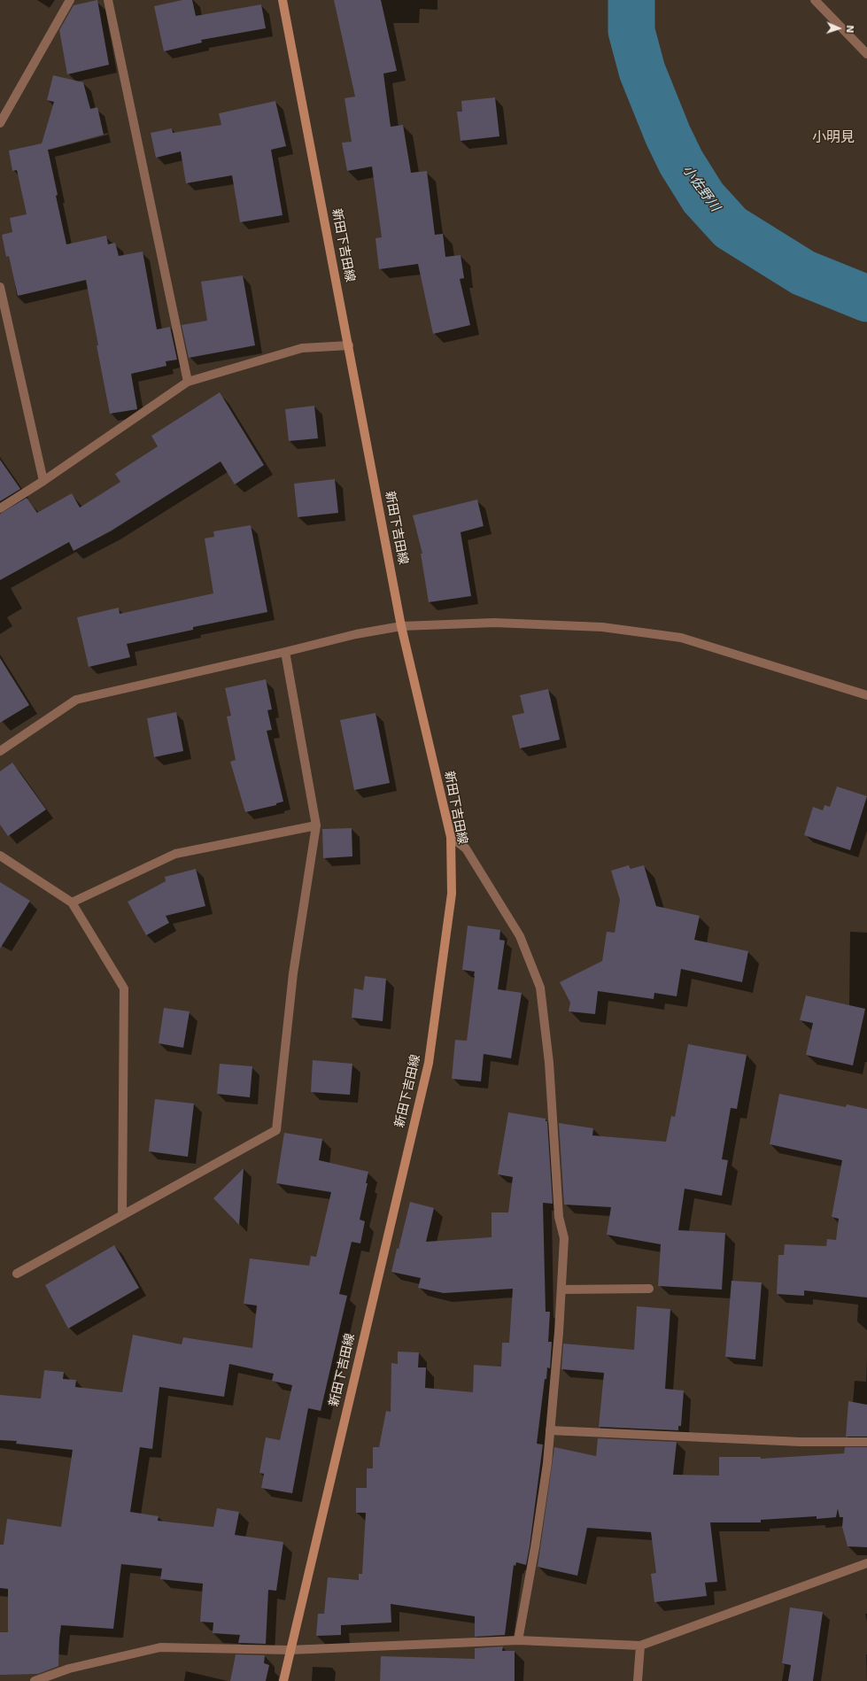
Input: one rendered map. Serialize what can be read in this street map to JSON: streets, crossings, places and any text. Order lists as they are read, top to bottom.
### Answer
{
  "streets": {
    "main road": ["新田下吉田線"]
  },
  "districts": ["小明見"],
  "water": ["小佐野川"],
  "north": "right"
}
